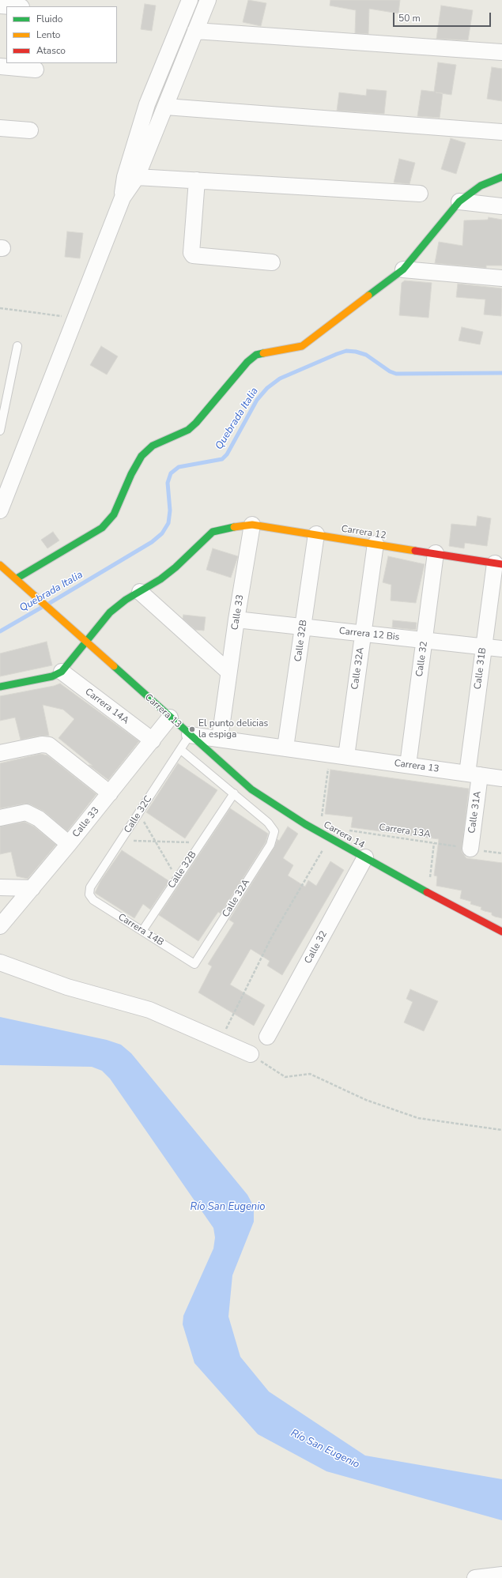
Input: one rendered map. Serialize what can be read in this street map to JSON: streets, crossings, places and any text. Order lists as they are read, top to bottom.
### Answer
{
  "streets": {
    "street": [
      "Carrera 12",
      "Calle 33",
      "Carrera 12 Bis",
      "Calle 32B",
      "Calle 32",
      "Calle 32A",
      "Calle 31B",
      "Carrera 14A",
      "Carrera 13",
      "Calle 31A",
      "Carrera 14"
    ],
    "lane": ["Calle 32C", "Carrera 14B"],
    "path": ["Carrera 13A"]
  },
  "crossings": [
    ["Carrera 12", "Calle 33"],
    ["Carrera 12", "Calle 32B"],
    ["Carrera 12", "Calle 32"],
    ["Carrera 12", "Calle 32A"],
    ["Carrera 12", "Calle 31B"],
    ["Calle 33", "Carrera 12 Bis"],
    ["Calle 33", "Carrera 14A"],
    ["Calle 33", "Carrera 13"],
    ["Carrera 12 Bis", "Calle 32B"],
    ["Carrera 12 Bis", "Calle 32"],
    ["Carrera 12 Bis", "Calle 32A"],
    ["Carrera 12 Bis", "Calle 31B"],
    ["Calle 32B", "Calle 32A"],
    ["Calle 32B", "Carrera 13"],
    ["Calle 32B", "Calle 32C"],
    ["Calle 32B", "Carrera 14B"],
    ["Calle 32", "Carrera 13"],
    ["Calle 32", "Carrera 14"],
    ["Calle 32A", "Carrera 13"],
    ["Calle 32A", "Carrera 14B"],
    ["Calle 31B", "Carrera 13"],
    ["Calle 31B", "Calle 31A"],
    ["Carrera 13", "Calle 31A"],
    ["Carrera 13", "Calle 32C"],
    ["Carrera 13", "Carrera 14"],
    ["Calle 31A", "Carrera 13A"],
    ["Calle 32C", "Carrera 14"],
    ["Calle 32C", "Carrera 14B"]
  ],
  "water": ["Quebrada Italia", "Río San Eugenio"],
  "places": ["El punto delicias la espiga"],
  "legend": ["Fluido", "Lento", "Atasco"],
  "scale_bar": "50 m"
}
